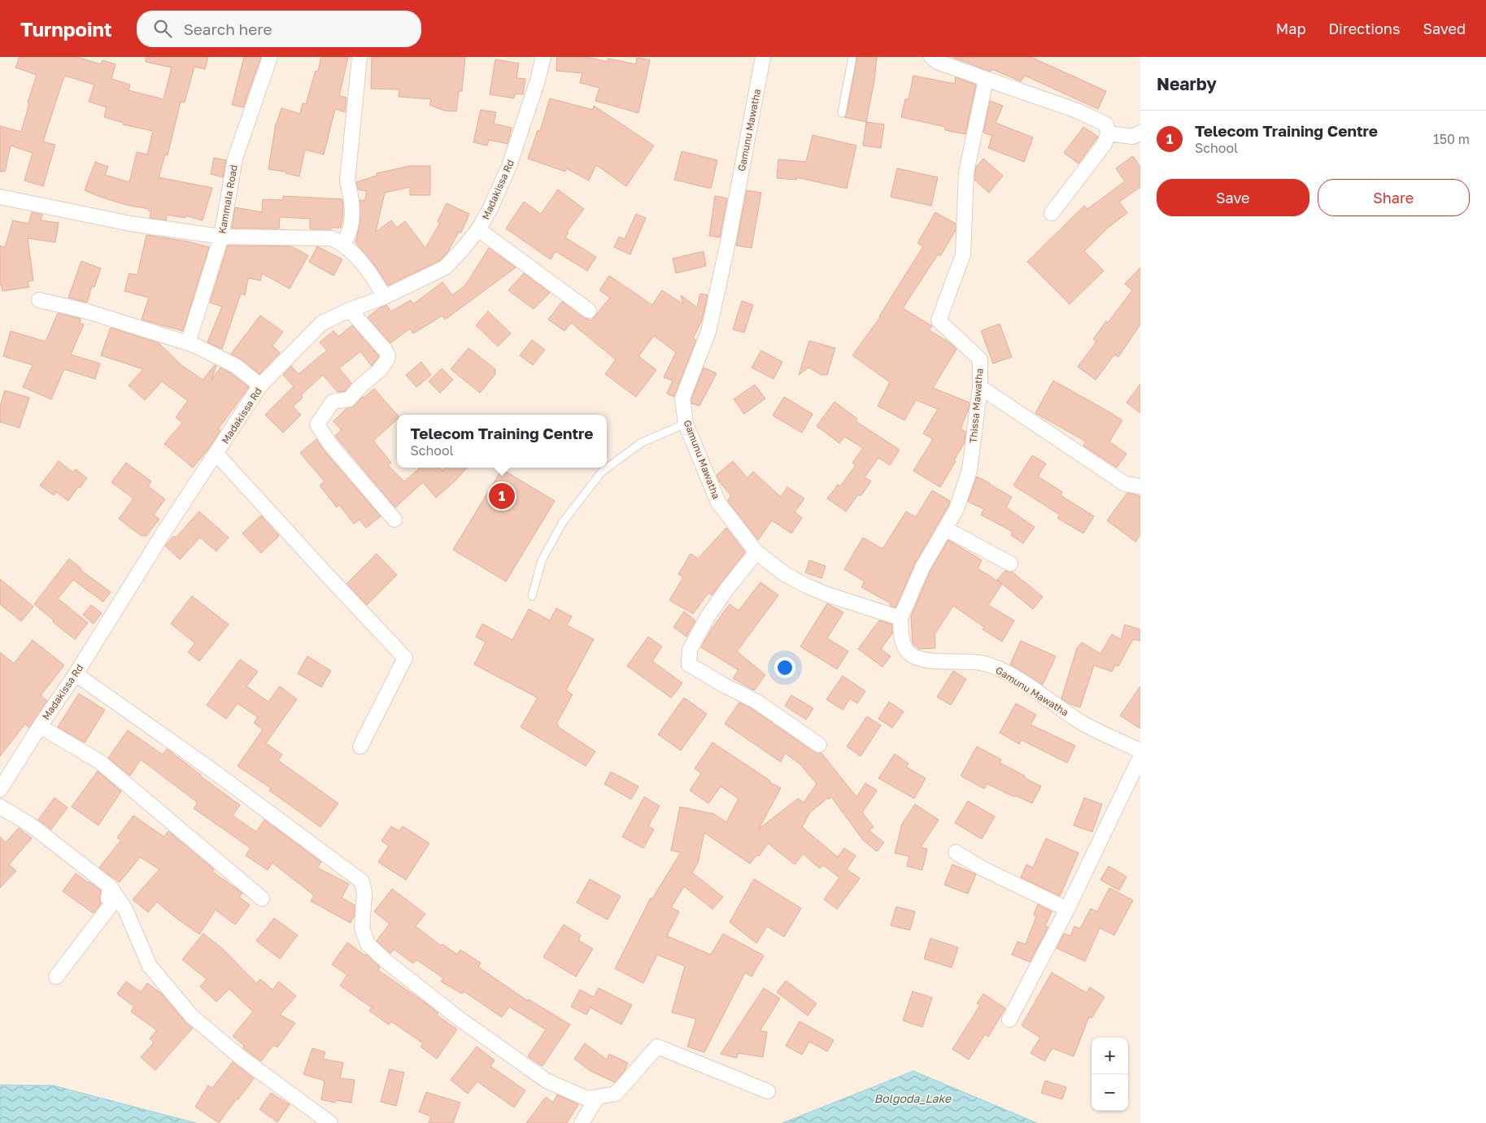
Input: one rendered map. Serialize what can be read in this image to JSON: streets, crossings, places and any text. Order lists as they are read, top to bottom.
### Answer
{
  "streets": {
    "street": [
      "Gamunu Mawatha",
      "Madakissa Rd",
      "Kammala Road",
      "Thissa Mawatha"
    ]
  },
  "crossings": [
    ["Gamunu Mawatha", "Thissa Mawatha"]
  ],
  "water": ["Bolgoda_Lake"],
  "page": {
    "header": "Turnpoint",
    "search": "Search here",
    "nav": ["Map", "Directions", "Saved"],
    "heading": "Nearby",
    "list": [
      {
        "mark": "1",
        "name": "Telecom Training Centre",
        "note": "School",
        "value": "150 m"
      }
    ],
    "buttons": ["Save", "Share"],
    "popup": ["Telecom Training Centre", "School"],
    "pins": "1",
    "map_buttons": ["+", "−"]
  }
}
